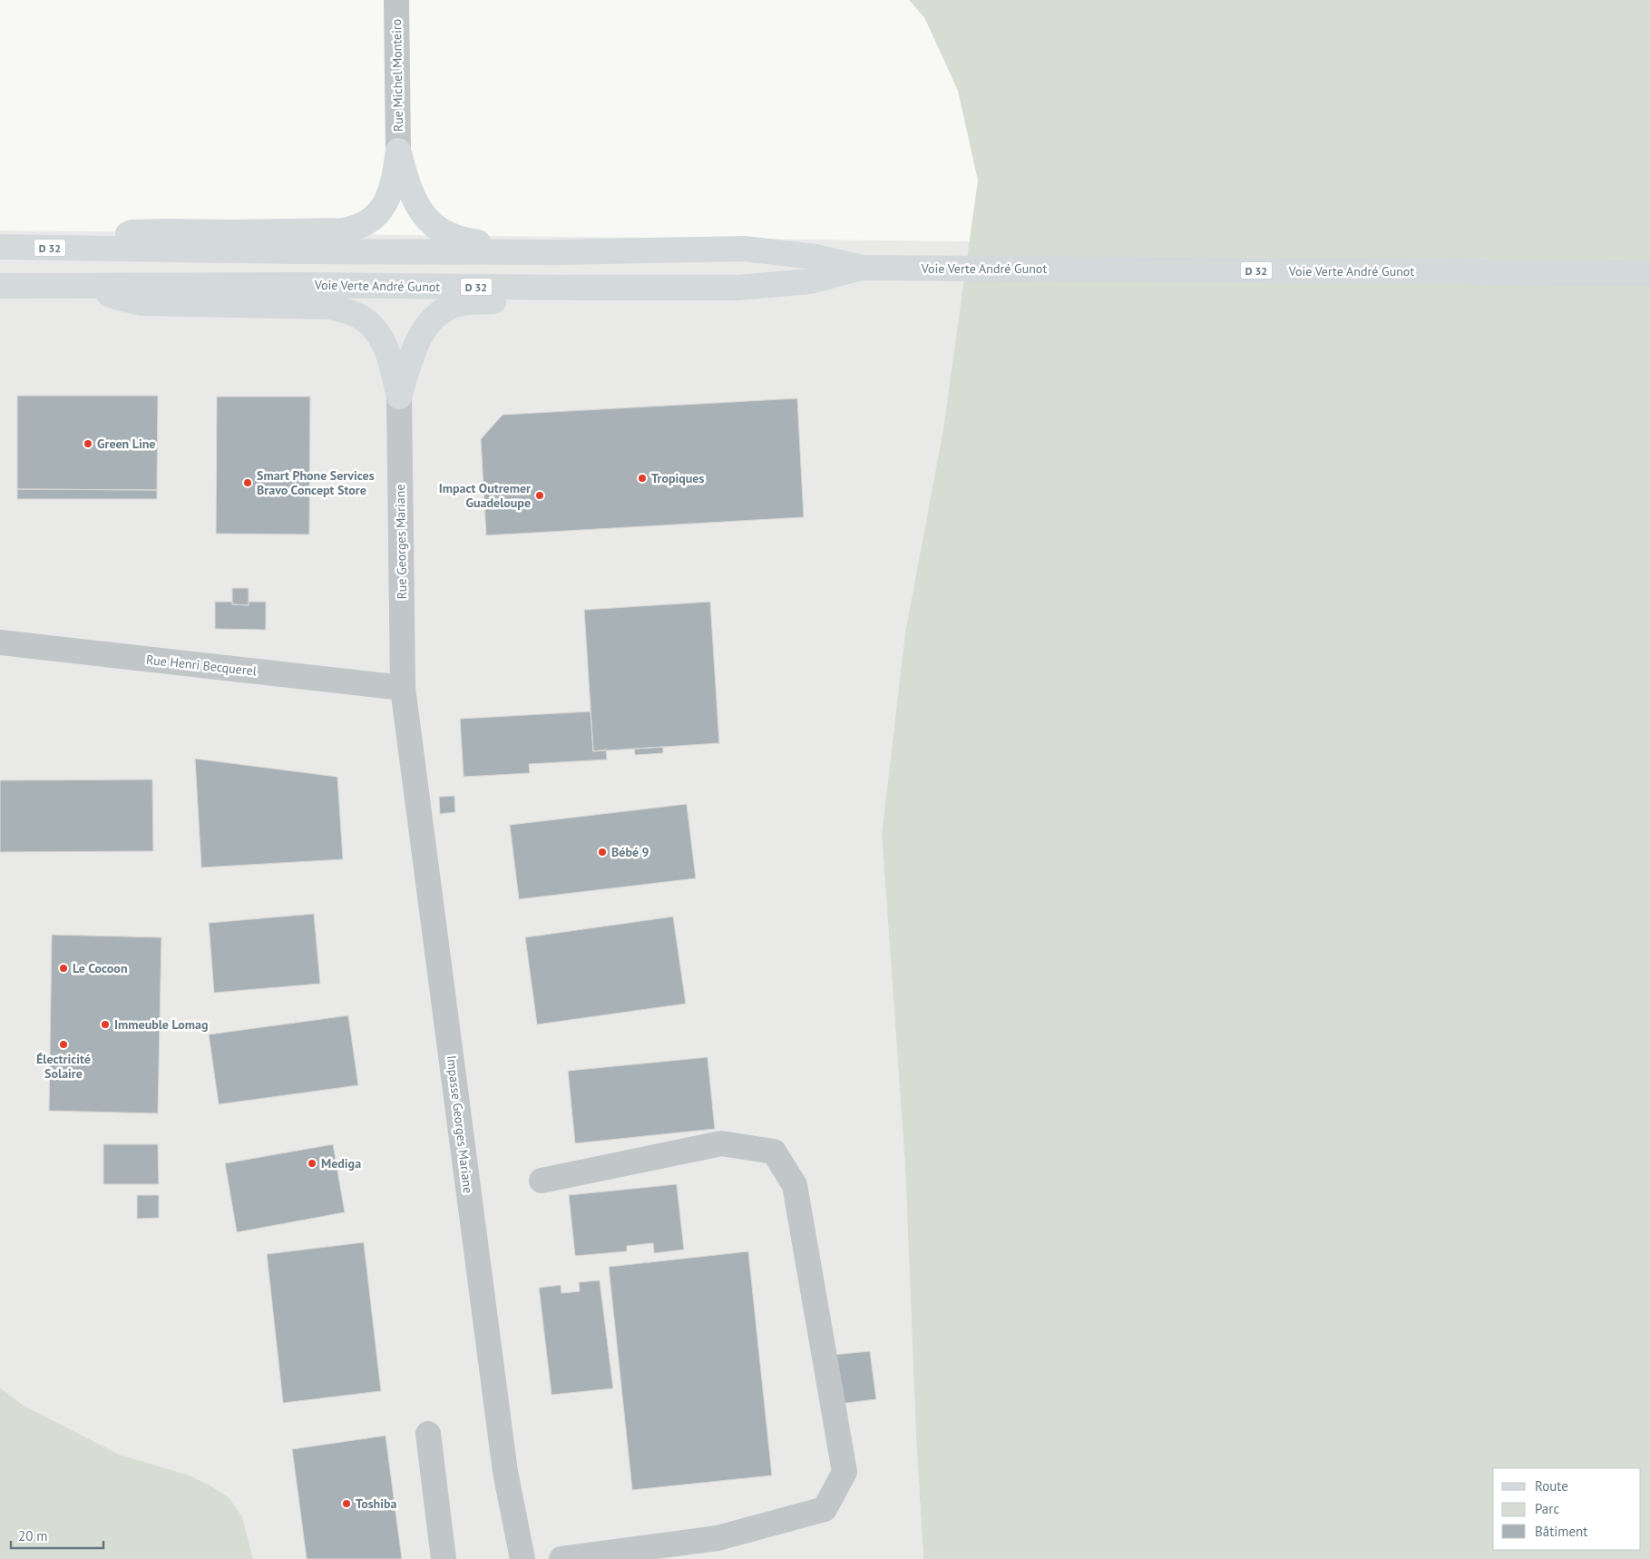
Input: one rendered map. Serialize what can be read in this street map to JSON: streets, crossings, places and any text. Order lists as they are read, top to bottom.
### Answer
{
  "streets": {
    "main road": ["D 32", "Voie Verte André Gunot"],
    "street": [
      "Rue Michel Monteiro",
      "Rue Georges Mariane",
      "Rue Henri Becquerel",
      "Impasse Georges Mariane"
    ]
  },
  "crossings": [
    ["Rue Georges Mariane", "Rue Henri Becquerel"],
    ["Rue Georges Mariane", "Impasse Georges Mariane"],
    ["Rue Henri Becquerel", "Impasse Georges Mariane"]
  ],
  "places": [
    "Green Line",
    "Tropiques",
    "Smart Phone Services Bravo Concept Store",
    "Impact Outremer Guadeloupe",
    "Bébé 9",
    "Le Cocoon",
    "Immeuble Lomag",
    "Électricité Solaire",
    "Mediga",
    "Toshiba"
  ],
  "legend": ["Route", "Parc", "Bâtiment"],
  "scale_bar": "20 m"
}
